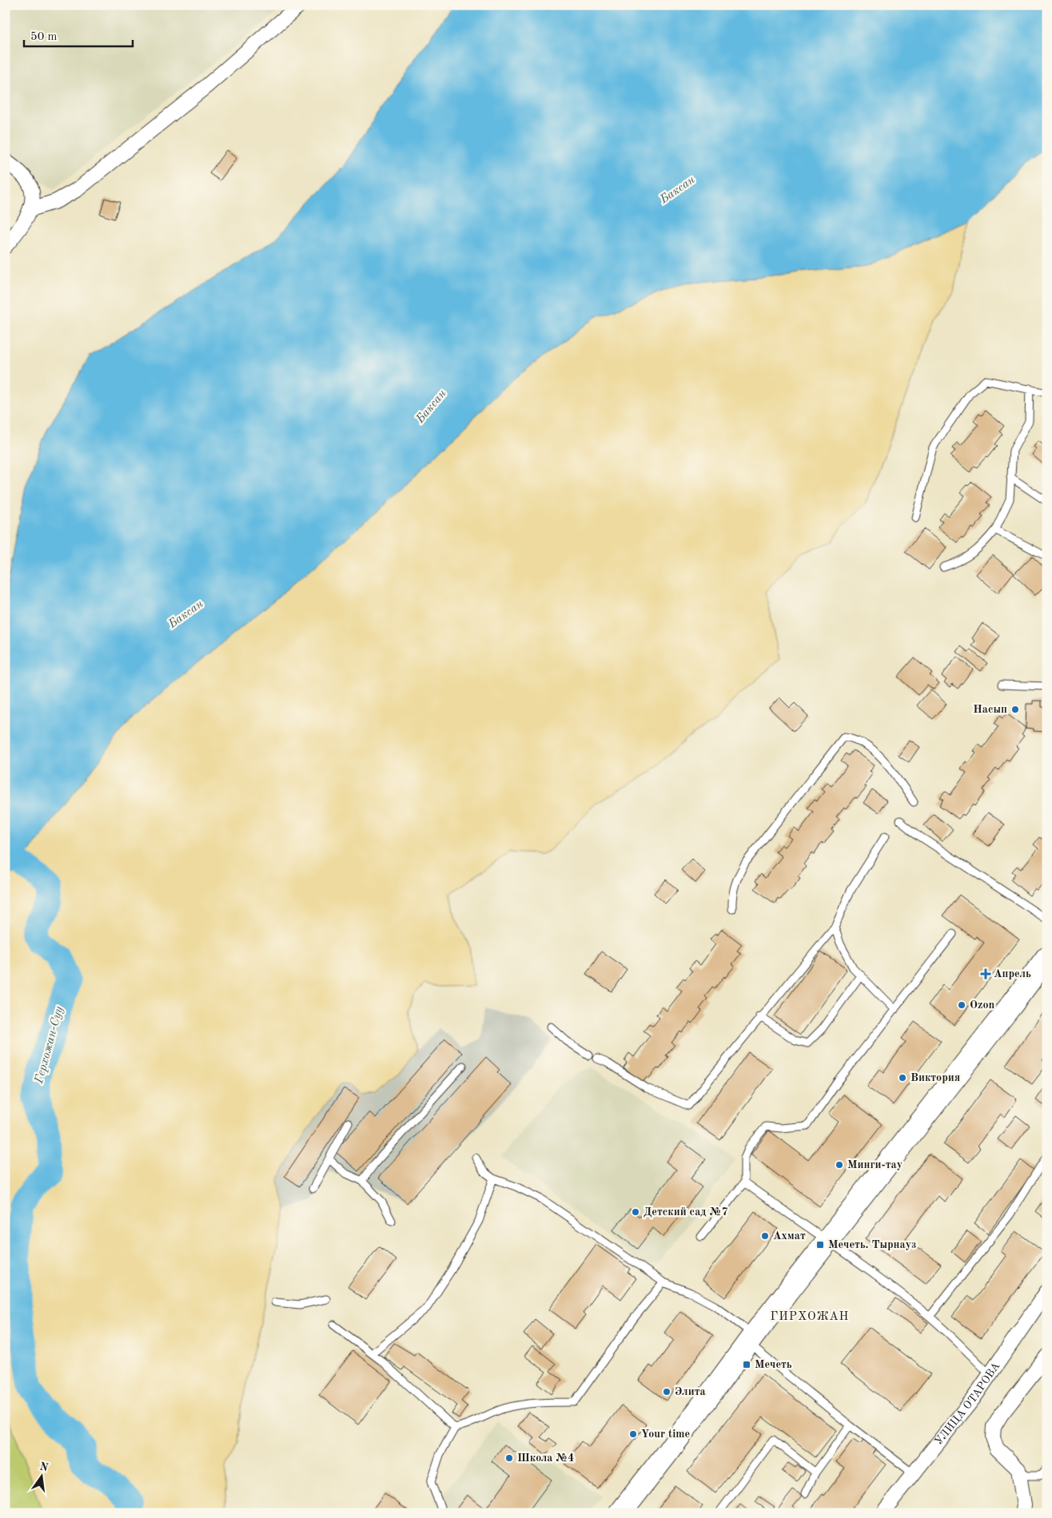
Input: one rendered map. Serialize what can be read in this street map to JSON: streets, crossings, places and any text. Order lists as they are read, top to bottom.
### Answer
{
  "streets": {
    "street": ["УЛИЦА ОТАРОВА"]
  },
  "districts": ["ГИРХОЖАН"],
  "water": ["Баксан", "Герхожан-Суу"],
  "places": {
    "other": [
      "Насып",
      "Ozon",
      "Виктория",
      "Минги-тау",
      "Детский сад №7",
      "Ахмат",
      "Элита",
      "Your time",
      "Школа №4"
    ],
    "health": ["Апрель"],
    "transit": ["Мечеть. Тырнауз", "Мечеть"]
  },
  "scale_bar": "50 m",
  "north": "top"
}
